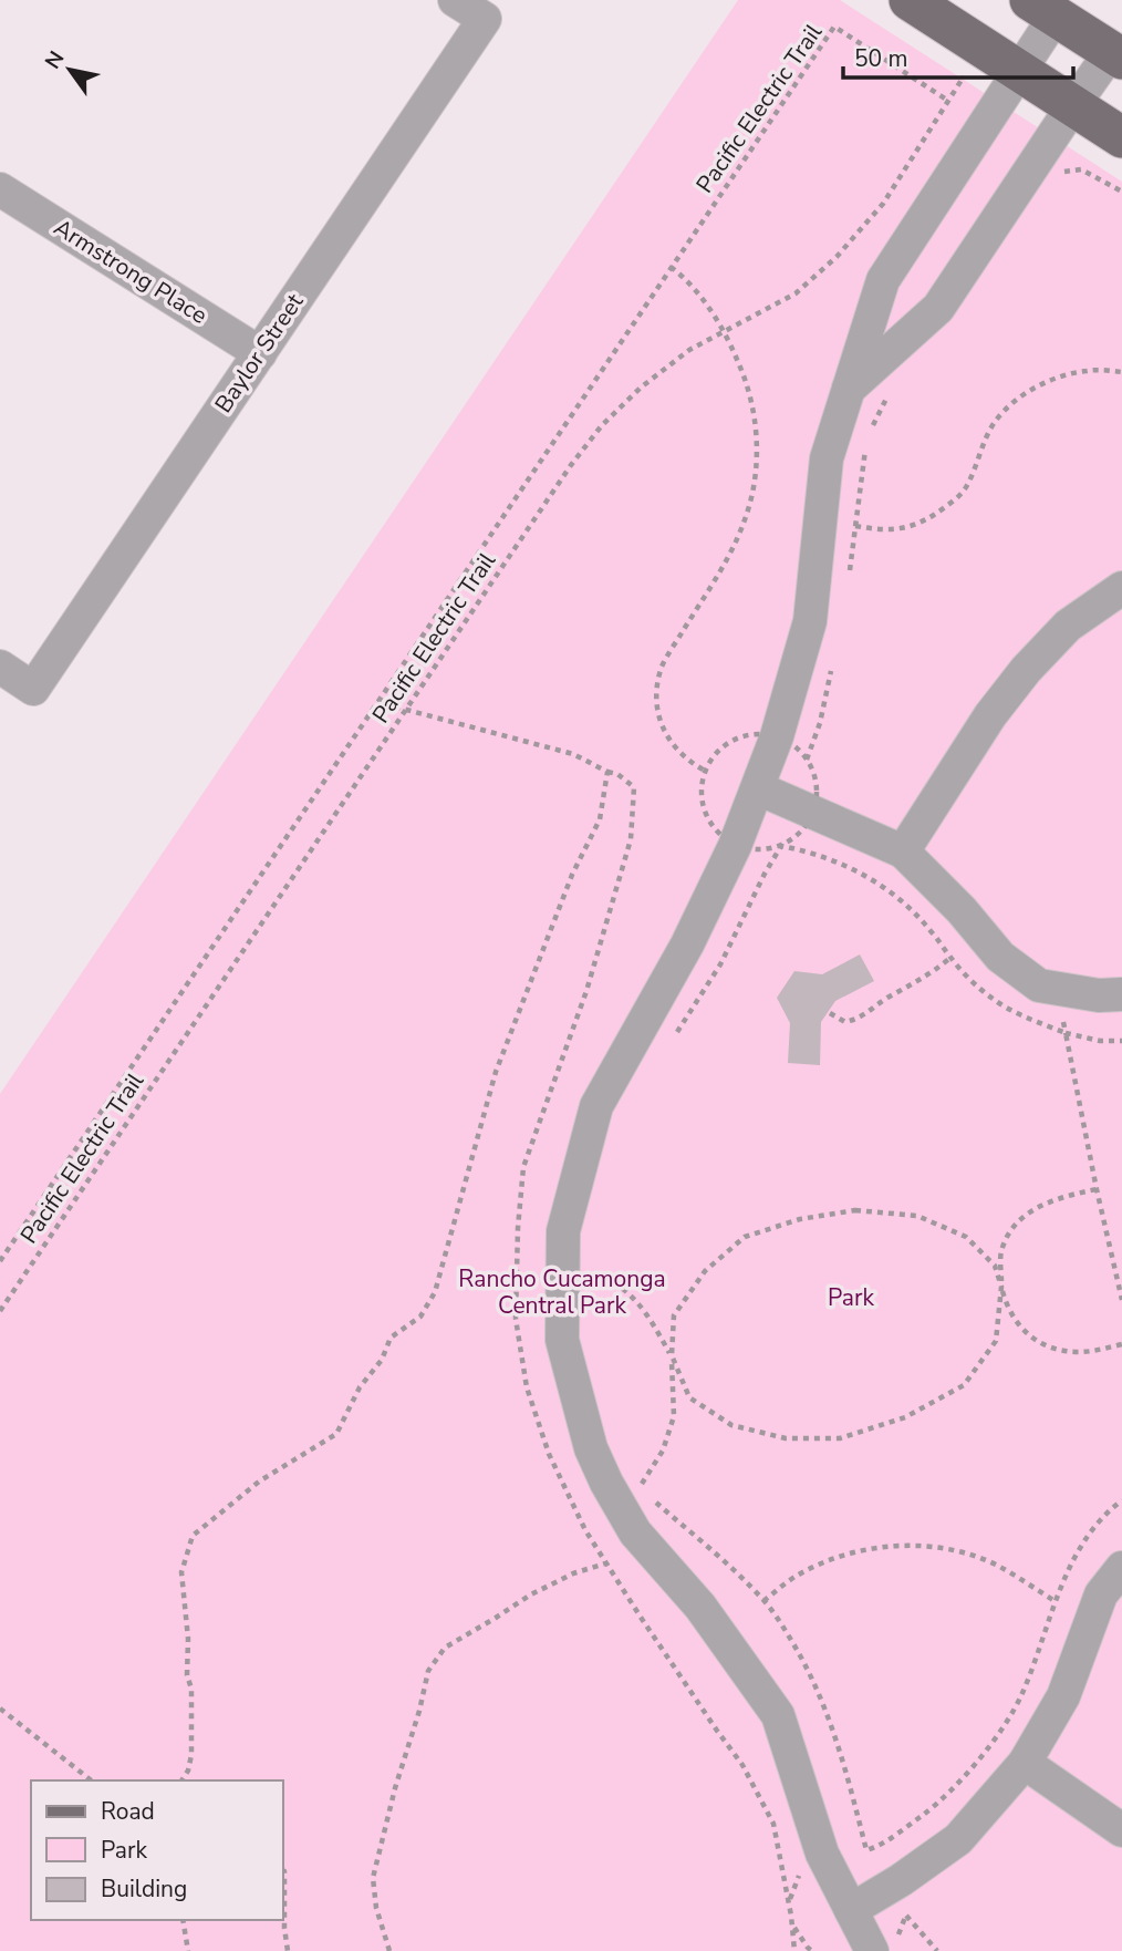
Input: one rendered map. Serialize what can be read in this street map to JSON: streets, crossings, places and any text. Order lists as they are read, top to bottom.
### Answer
{
  "streets": {
    "street": ["Armstrong Place", "Baylor Street"],
    "path": ["Pacific Electric Trail"]
  },
  "crossings": [
    ["Armstrong Place", "Baylor Street"]
  ],
  "parks": ["Rancho Cucamonga Central Park", "Park"],
  "legend": ["Road", "Park", "Building"],
  "scale_bar": "50 m",
  "north": "top left"
}
